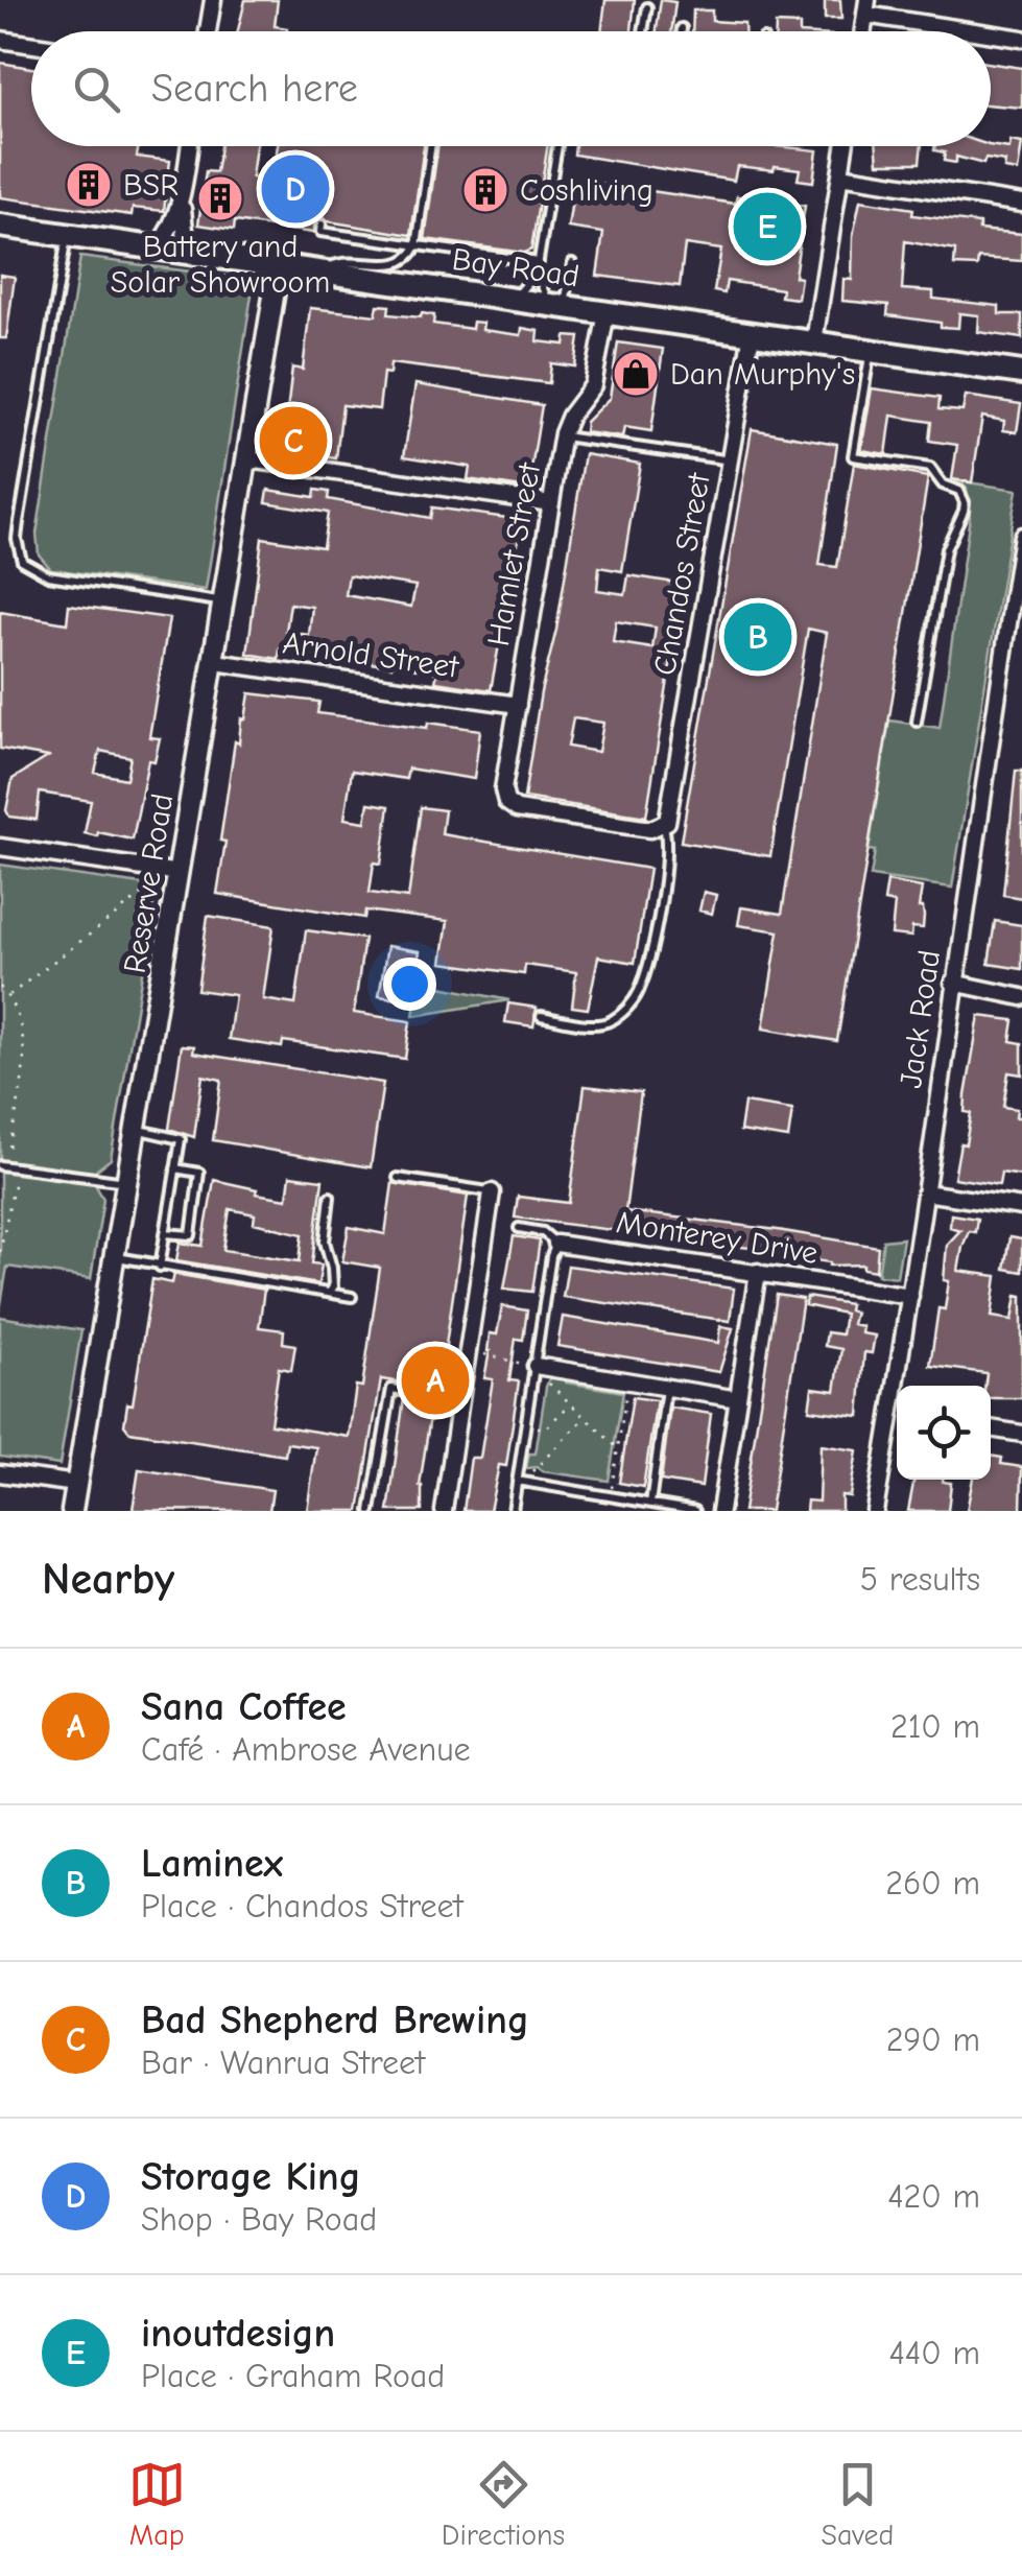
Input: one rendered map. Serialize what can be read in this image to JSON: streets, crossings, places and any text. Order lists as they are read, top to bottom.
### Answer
{
  "streets": {
    "main road": ["Bay Road"],
    "street": [
      "Hamlet Street",
      "Chandos Street",
      "Arnold Street",
      "Reserve Road",
      "Jack Road",
      "Monterey Drive"
    ]
  },
  "crossings": [
    ["Bay Road", "Hamlet Street"],
    ["Bay Road", "Chandos Street"],
    ["Bay Road", "Reserve Road"],
    ["Hamlet Street", "Chandos Street"],
    ["Hamlet Street", "Arnold Street"],
    ["Arnold Street", "Reserve Road"],
    ["Jack Road", "Monterey Drive"]
  ],
  "places": {
    "building": ["BSR", "Coshliving", "Battery and Solar Showroom"],
    "shop": ["Dan Murphy's"]
  },
  "page": {
    "search": "Search here",
    "pins": [
      "D",
      "E",
      "C",
      "B",
      "A"
    ],
    "heading": ["Nearby", "5 results"],
    "list": [
      {
        "mark": "A",
        "name": "Sana Coffee",
        "note": "Café · Ambrose Avenue",
        "value": "210 m"
      },
      {
        "mark": "B",
        "name": "Laminex",
        "note": "Place · Chandos Street",
        "value": "260 m"
      },
      {
        "mark": "C",
        "name": "Bad Shepherd Brewing",
        "note": "Bar · Wanrua Street",
        "value": "290 m"
      },
      {
        "mark": "D",
        "name": "Storage King",
        "note": "Shop · Bay Road",
        "value": "420 m"
      },
      {
        "mark": "E",
        "name": "inoutdesign",
        "note": "Place · Graham Road",
        "value": "440 m"
      }
    ],
    "nav": ["Map", "Directions", "Saved"]
  }
}
